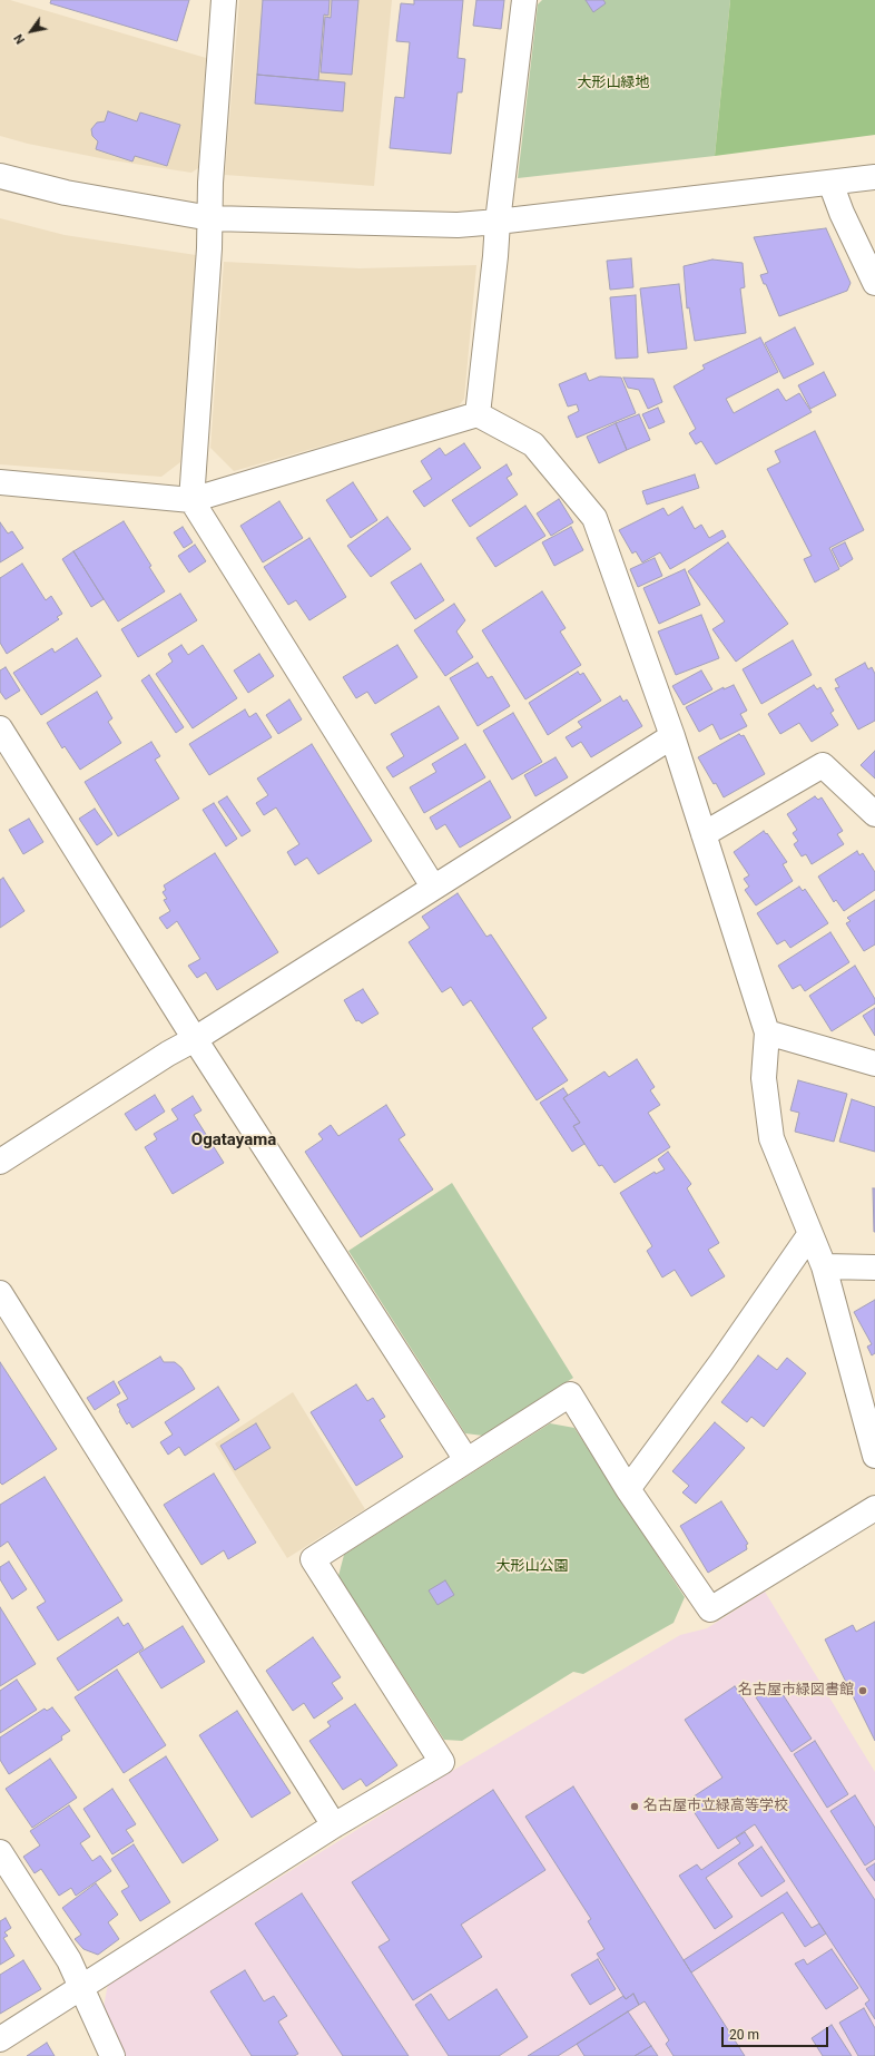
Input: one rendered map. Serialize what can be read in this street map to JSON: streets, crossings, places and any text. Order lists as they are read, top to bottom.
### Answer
{
  "districts": ["Ogatayama"],
  "parks": ["大形山緑地", "大形山公園"],
  "places": ["名古屋市緑図書館", "名古屋市立緑高等学校"],
  "scale_bar": "20 m",
  "north": "bottom left"
}
